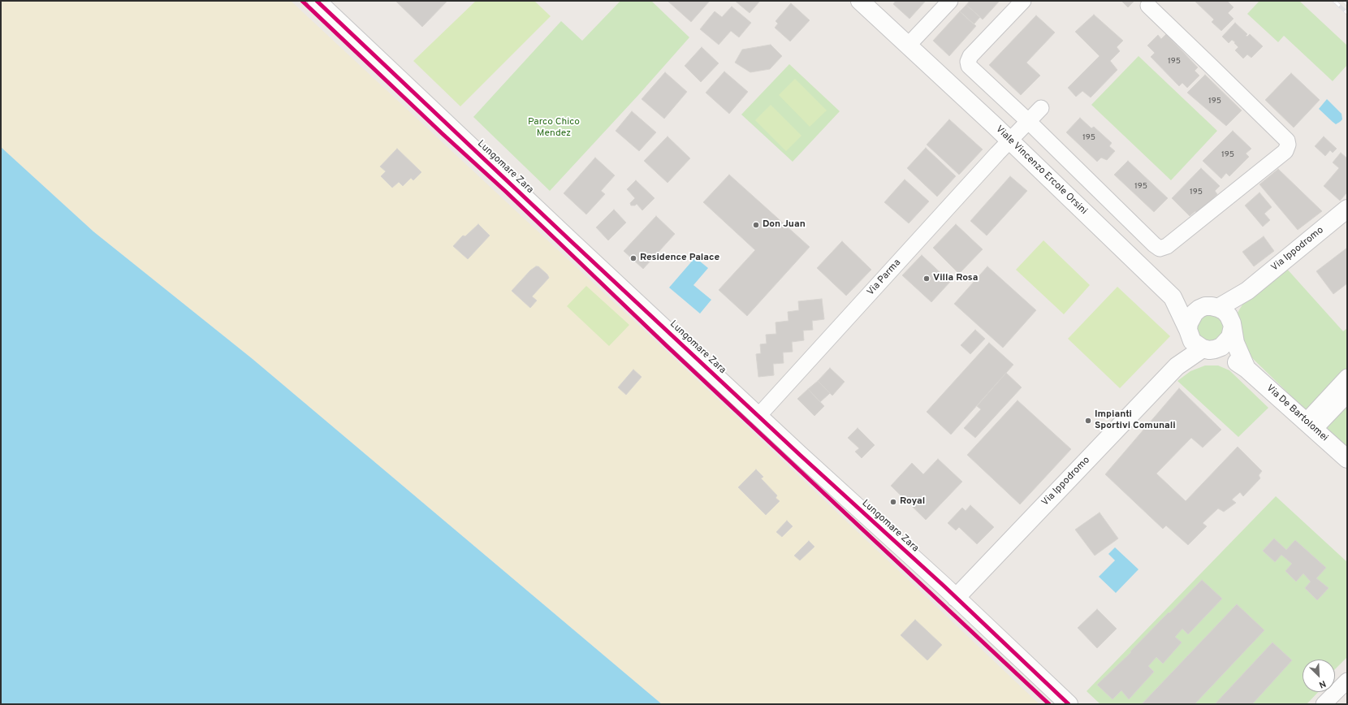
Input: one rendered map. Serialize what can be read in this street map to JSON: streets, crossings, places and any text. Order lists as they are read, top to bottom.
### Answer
{
  "streets": {
    "street": [
      "Lungomare Zara",
      "Viale Vincenzo Ercole Orsini",
      "Via Ippodromo",
      "Via Parma",
      "Via De Bartolomei"
    ]
  },
  "crossings": [
    ["Lungomare Zara", "Via Ippodromo"],
    ["Lungomare Zara", "Via Parma"],
    ["Viale Vincenzo Ercole Orsini", "Via Parma"],
    ["Via Ippodromo", "Via De Bartolomei"]
  ],
  "parks": ["Parco Chico Mendez"],
  "places": [
    "Don Juan",
    "Residence Palace",
    "Villa Rosa",
    "Impianti Sportivi Comunali",
    "Royal"
  ],
  "house_numbers": [
    "195",
    "195",
    "195",
    "195",
    "195",
    "195"
  ],
  "north": "bottom right"
}
